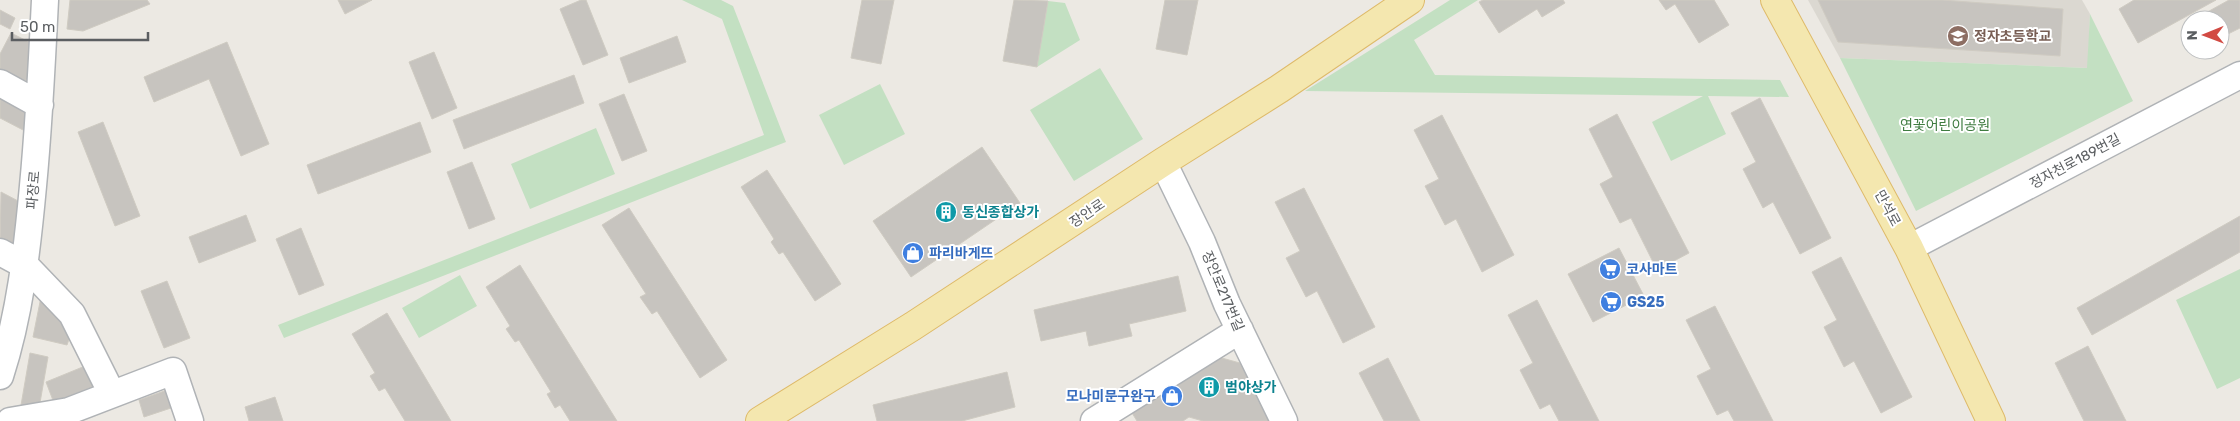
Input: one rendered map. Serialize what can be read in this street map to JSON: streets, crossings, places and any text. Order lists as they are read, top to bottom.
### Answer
{
  "streets": {
    "main road": ["만석로", "장안로"],
    "street": ["정자천로189번길", "파장로", "장안로217번길"]
  },
  "crossings": [
    ["정자천로189번길", "만석로"],
    ["장안로", "장안로217번길"]
  ],
  "parks": ["연꽃어린이공원"],
  "places": {
    "school or university": ["정자초등학교"],
    "building": ["동신종합상가", "범야상가"],
    "shop": ["파리바게뜨", "모나미문구완구"],
    "supermarket": ["코사마트", "GS25"]
  },
  "scale_bar": "50 m",
  "north": "left"
}
